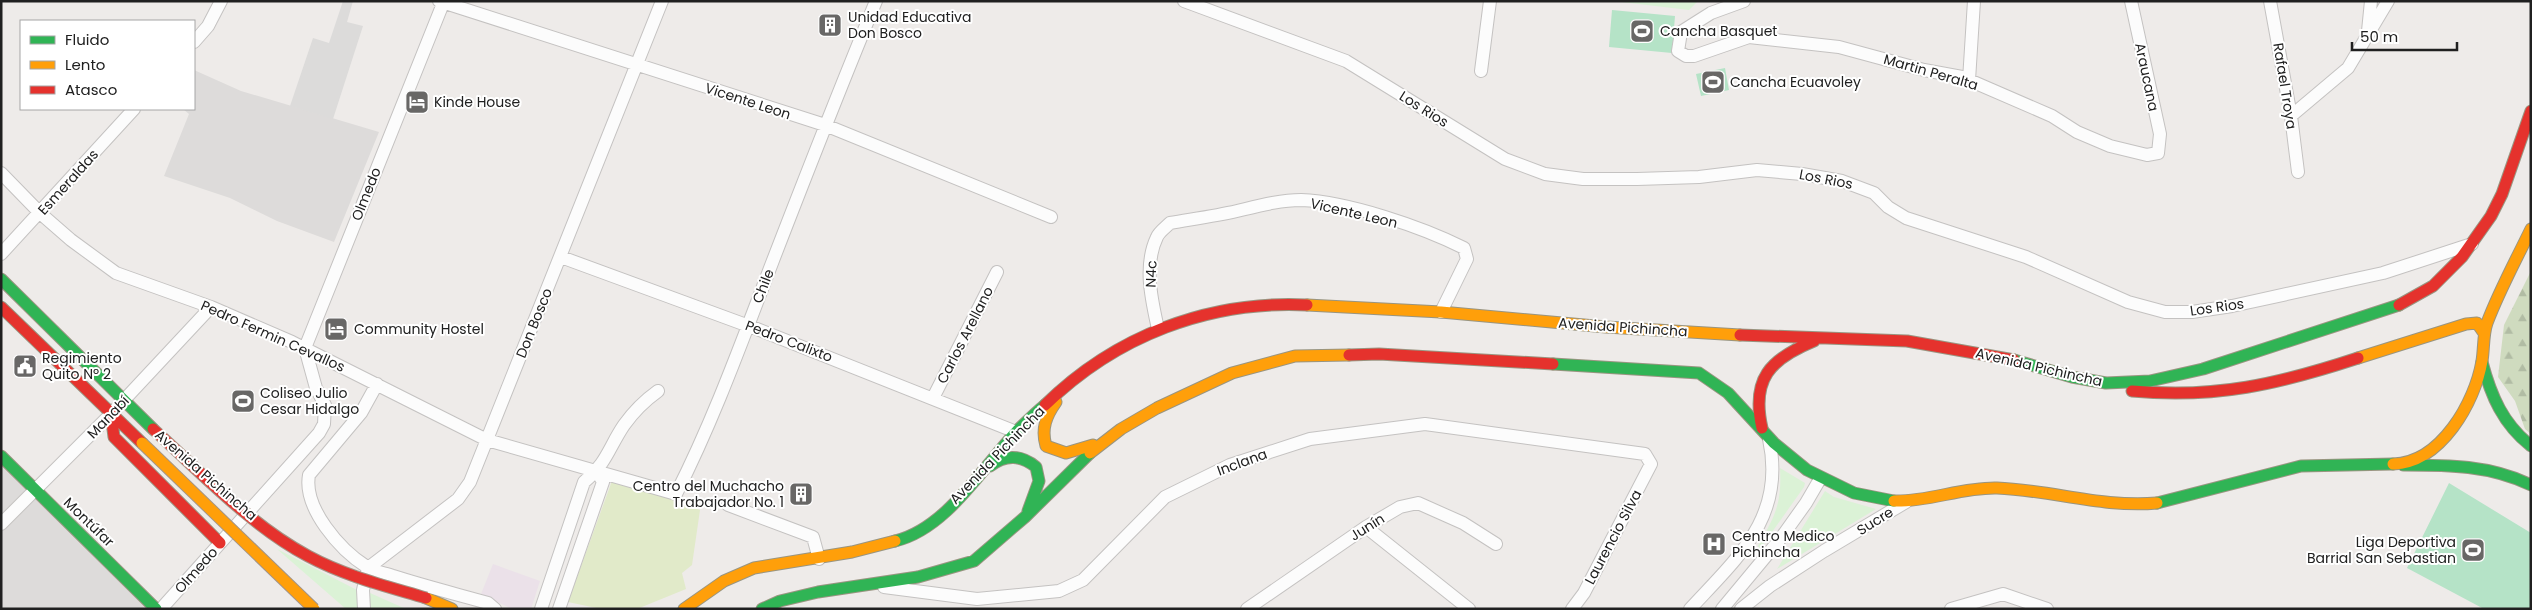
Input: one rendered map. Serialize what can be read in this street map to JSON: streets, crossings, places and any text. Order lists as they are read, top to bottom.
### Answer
{
  "streets": {
    "main road": ["Avenida Pichincha", "Montúfar"],
    "street": [
      "Martin Peralta",
      "Araucana",
      "Rafael Troya",
      "Vicente Leon",
      "Los Rios",
      "Esmeraldas",
      "Olmedo",
      "N4c",
      "Chile",
      "Don Bosco",
      "Carlos Arellano",
      "Pedro Fermin Cevallos",
      "Pedro Calixto",
      "Manabí",
      "Inclana",
      "Sucre",
      "Junín",
      "Laurencio Silva"
    ]
  },
  "crossings": [
    ["Martin Peralta", "Araucana"],
    ["Vicente Leon", "Olmedo"],
    ["Vicente Leon", "N4c"],
    ["Vicente Leon", "Chile"],
    ["Vicente Leon", "Don Bosco"],
    ["Vicente Leon", "Avenida Pichincha"],
    ["Los Rios", "Avenida Pichincha"],
    ["Esmeraldas", "Pedro Fermin Cevallos"],
    ["Olmedo", "Pedro Fermin Cevallos"],
    ["N4c", "Avenida Pichincha"],
    ["Chile", "Pedro Fermin Cevallos"],
    ["Chile", "Pedro Calixto"],
    ["Don Bosco", "Pedro Fermin Cevallos"],
    ["Don Bosco", "Pedro Calixto"],
    ["Avenida Pichincha", "Pedro Calixto"],
    ["Avenida Pichincha", "Manabí"],
    ["Carlos Arellano", "Pedro Calixto"],
    ["Pedro Fermin Cevallos", "Manabí"],
    ["Manabí", "Montúfar"],
    ["Inclana", "Laurencio Silva"]
  ],
  "places": {
    "building": ["Unidad Educativa Don Bosco", "Centro del Muchacho Trabajador No. 1"],
    "sports": [
      "Cancha Basquet",
      "Cancha Ecuavoley",
      "Coliseo Julio Cesar Hidalgo",
      "Liga Deportiva Barrial San Sebastian"
    ],
    "hotel": ["Kinde House", "Community Hostel"],
    "public building": ["Regimiento Quito Nº 2"],
    "hospital": ["Centro Medico Pichincha"]
  },
  "legend": ["Fluido", "Lento", "Atasco"],
  "scale_bar": "50 m"
}
